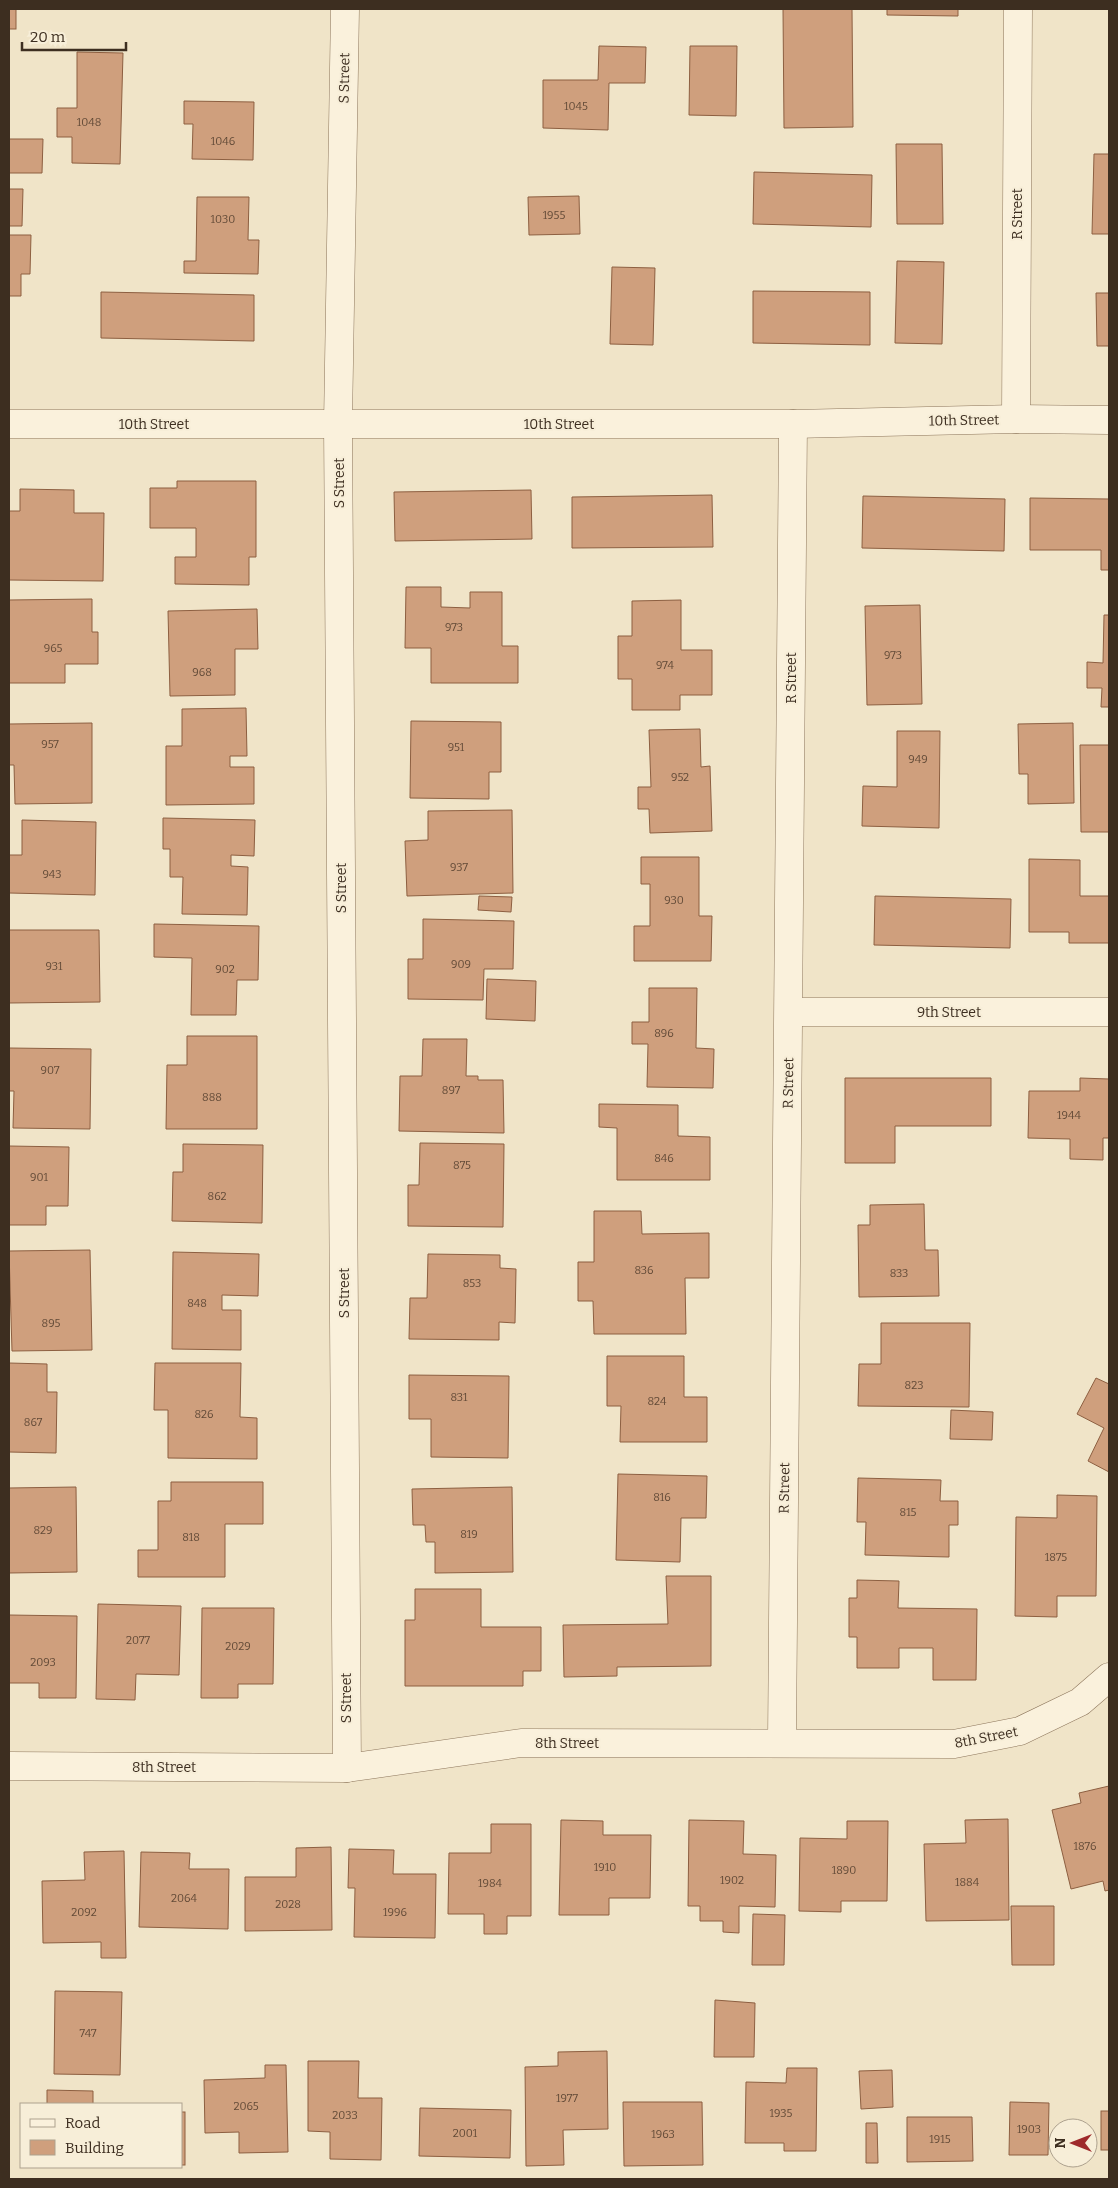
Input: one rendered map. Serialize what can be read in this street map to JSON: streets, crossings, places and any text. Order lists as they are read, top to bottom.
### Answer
{
  "streets": {
    "street": [
      "S Street",
      "R Street",
      "10th Street",
      "9th Street",
      "8th Street"
    ]
  },
  "crossings": [
    ["S Street", "10th Street"],
    ["S Street", "8th Street"],
    ["R Street", "10th Street"],
    ["R Street", "9th Street"],
    ["R Street", "8th Street"]
  ],
  "house_numbers": [
    "1045",
    "1048",
    "1046",
    "1955",
    "1030",
    "973",
    "965",
    "973",
    "974",
    "968",
    "957",
    "951",
    "949",
    "952",
    "937",
    "943",
    "930",
    "909",
    "931",
    "902",
    "896",
    "907",
    "897",
    "888",
    "1944",
    "846",
    "875",
    "901",
    "862",
    "836",
    "833",
    "853",
    "848",
    "895",
    "823",
    "831",
    "824",
    "826",
    "867",
    "816",
    "815",
    "829",
    "819",
    "818",
    "1875",
    "2077",
    "2029",
    "2093",
    "1876",
    "1910",
    "1890",
    "1902",
    "1884",
    "1984",
    "2064",
    "2028",
    "2092",
    "1996",
    "747",
    "1977",
    "2065",
    "1935",
    "2033",
    "1903",
    "2001",
    "1963",
    "1915"
  ],
  "legend": ["Road", "Building"],
  "scale_bar": "20 m",
  "north": "left"
}
